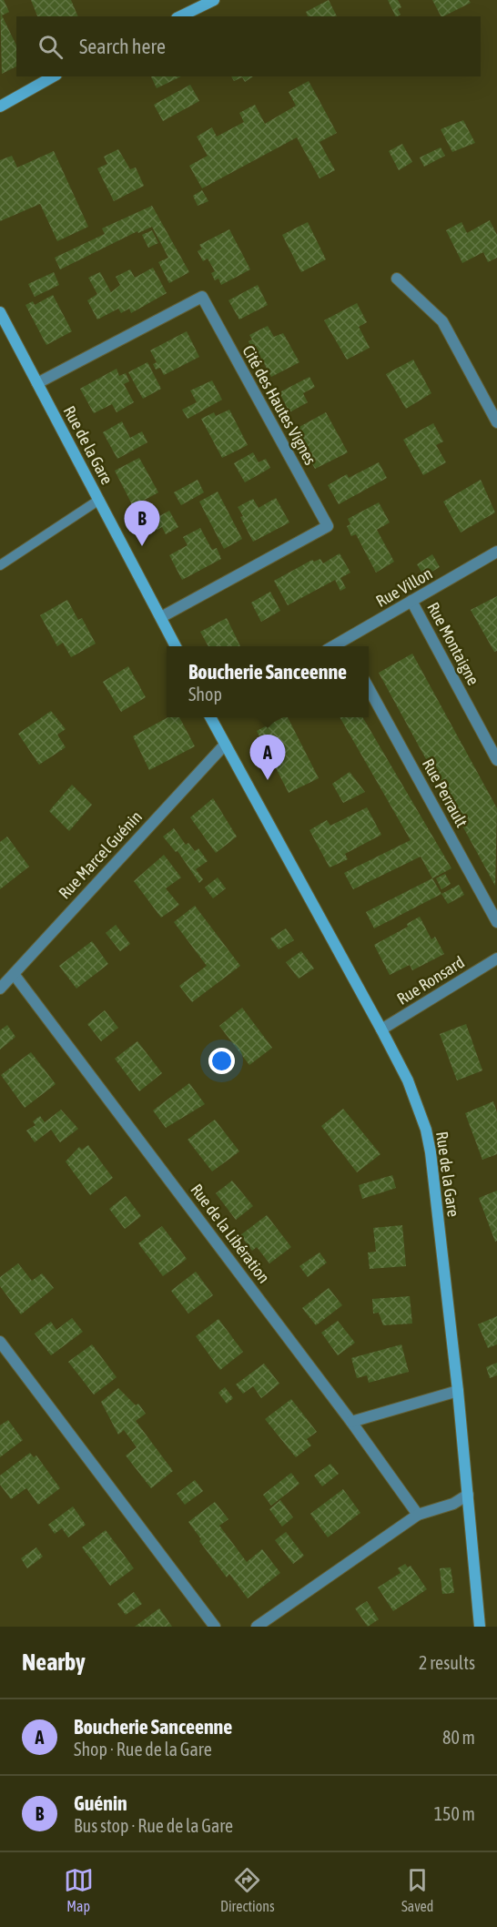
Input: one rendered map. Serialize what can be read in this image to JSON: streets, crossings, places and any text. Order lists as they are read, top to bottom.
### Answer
{
  "streets": {
    "street": [
      "Cité des Hautes Vignes",
      "Rue de la Gare",
      "Rue Villon",
      "Rue Montaigne",
      "Rue Perrault",
      "Rue Marcel Guénin",
      "Rue Ronsard",
      "Rue de la Libération"
    ]
  },
  "crossings": [
    ["Cité des Hautes Vignes", "Rue de la Gare"],
    ["Rue de la Gare", "Rue Marcel Guénin"],
    ["Rue de la Gare", "Rue Ronsard"],
    ["Rue Villon", "Rue Montaigne"],
    ["Rue Marcel Guénin", "Rue de la Libération"]
  ],
  "page": {
    "search": "Search here",
    "pins": ["B", "A"],
    "popup": ["Boucherie Sanceenne", "Shop"],
    "heading": ["Nearby", "2 results"],
    "list": [
      {
        "mark": "A",
        "name": "Boucherie Sanceenne",
        "note": "Shop · Rue de la Gare",
        "value": "80 m"
      },
      {
        "mark": "B",
        "name": "Guénin",
        "note": "Bus stop · Rue de la Gare",
        "value": "150 m"
      }
    ],
    "nav": ["Map", "Directions", "Saved"]
  }
}
